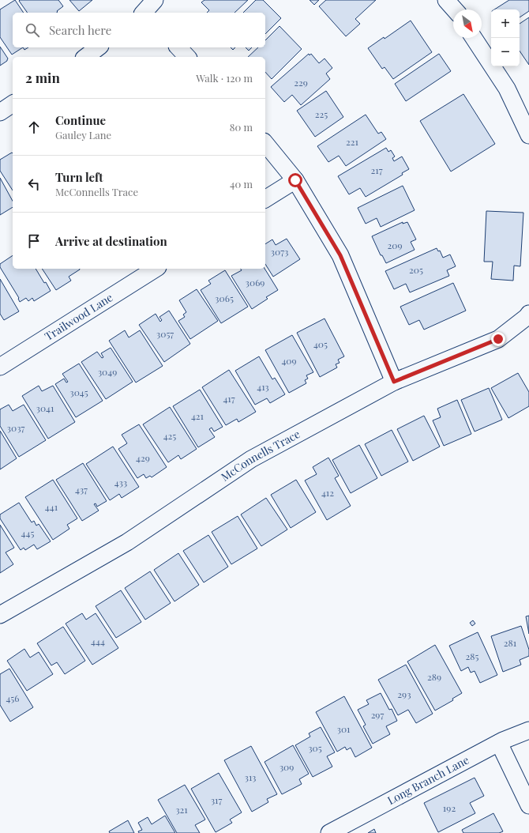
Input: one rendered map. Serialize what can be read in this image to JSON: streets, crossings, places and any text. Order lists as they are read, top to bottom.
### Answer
{
  "streets": {
    "street": ["Trailwood Lane", "McConnells Trace", "Long Branch Lane"]
  },
  "house_numbers": [
    "229",
    "225",
    "221",
    "217",
    "209",
    "3073",
    "205",
    "3069",
    "3065",
    "3057",
    "405",
    "409",
    "3049",
    "413",
    "3045",
    "417",
    "3041",
    "421",
    "3037",
    "425",
    "429",
    "433",
    "437",
    "412",
    "441",
    "445",
    "444",
    "281",
    "285",
    "289",
    "293",
    "456",
    "297",
    "301",
    "305",
    "309",
    "313",
    "317",
    "192",
    "321"
  ],
  "north": "bottom right",
  "page": {
    "map_buttons": ["+", "−"],
    "search": "Search here",
    "heading": ["2 min", "Walk · 120 m"],
    "list": [
      ["Continue", "Gauley Lane", "80 m"],
      ["Turn left", "McConnells Trace", "40 m"],
      "Arrive at destination"
    ]
  }
}
